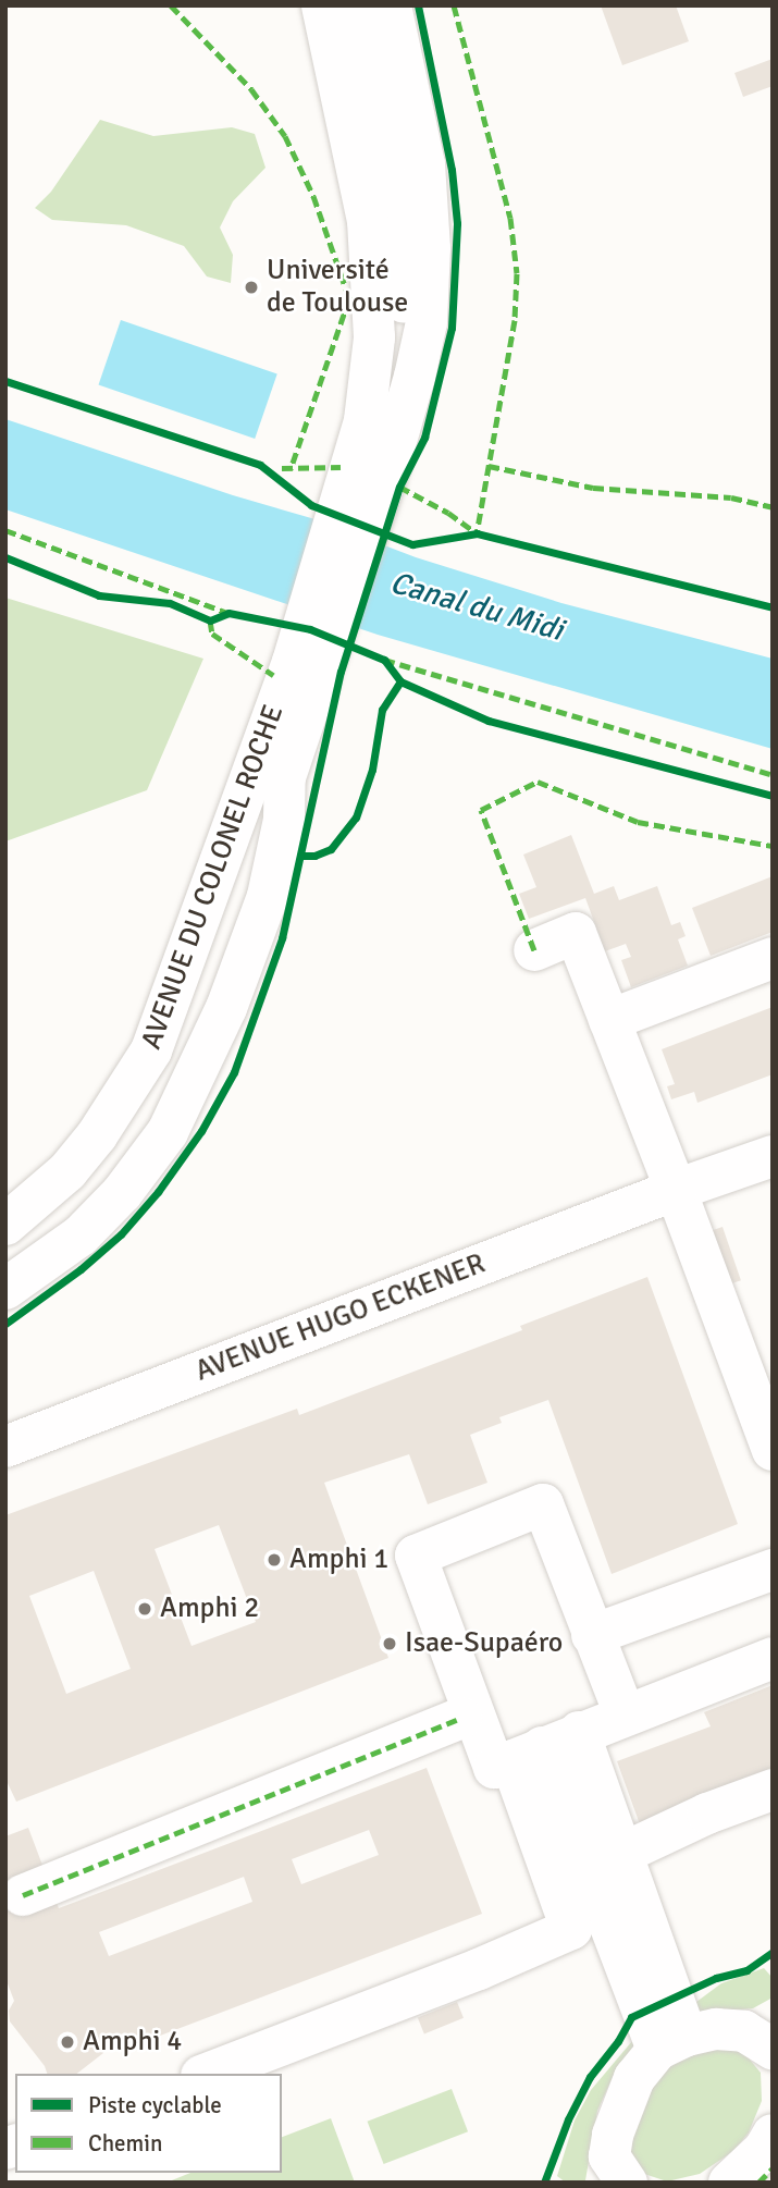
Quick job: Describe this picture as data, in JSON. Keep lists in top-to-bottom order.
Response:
{
  "streets": {
    "street": ["AVENUE DU COLONEL ROCHE", "AVENUE HUGO ECKENER"]
  },
  "water": ["Canal du Midi"],
  "places": [
    "Université de Toulouse",
    "Amphi 1",
    "Amphi 2",
    "Isae-Supaéro",
    "Amphi 4"
  ],
  "legend": ["Piste cyclable", "Chemin"]
}
